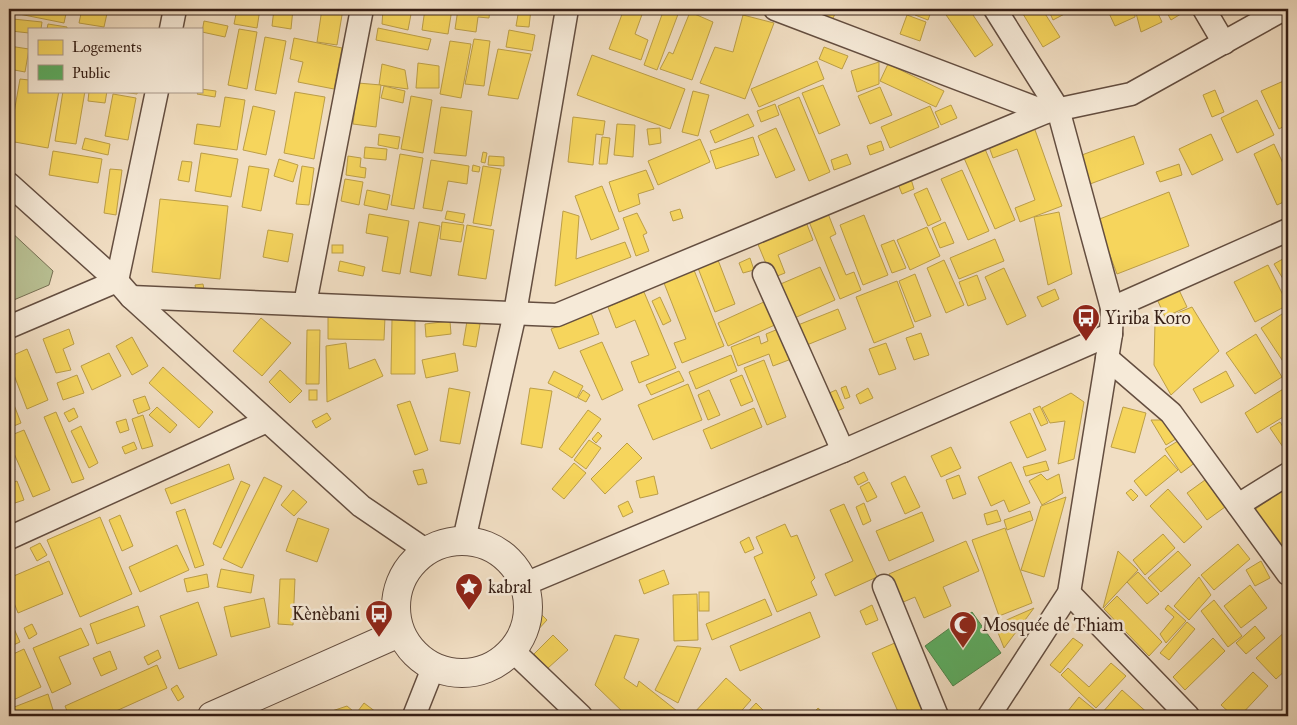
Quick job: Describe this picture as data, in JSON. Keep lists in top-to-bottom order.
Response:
{
  "places": {
    "bus stop": ["Yiriba Koro", "Kènèbani"],
    "place": ["kabral"],
    "mosque": ["Mosquée de Thiam"]
  },
  "legend": ["Logements", "Public"]
}
